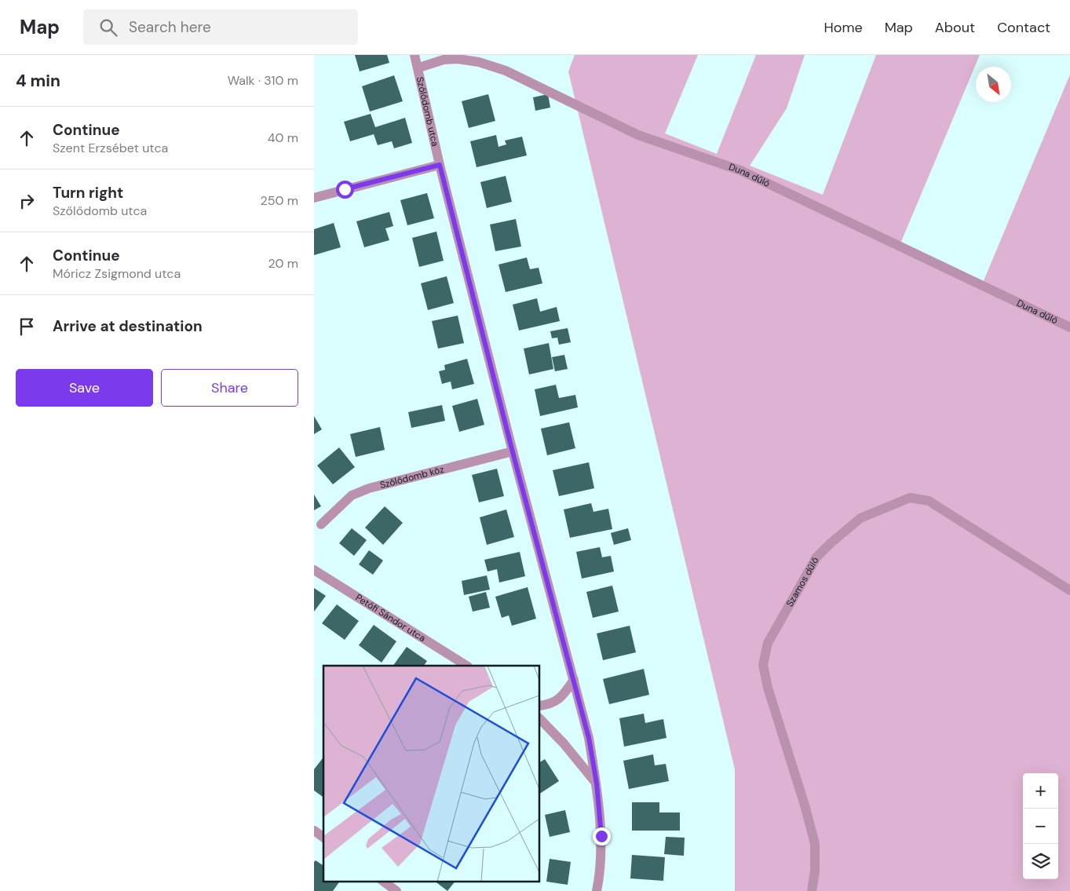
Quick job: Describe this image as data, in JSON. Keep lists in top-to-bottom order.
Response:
{
  "streets": {
    "street": [
      "Szőlődomb utca",
      "Duna dűlő",
      "Szőlődomb köz",
      "Szamos dűlő",
      "Petőfi Sándor utca"
    ]
  },
  "crossings": [
    ["Szőlődomb utca", "Duna dűlő"],
    ["Szőlődomb utca", "Szőlődomb köz"]
  ],
  "north": "bottom right",
  "page": {
    "header": "Map",
    "search": "Search here",
    "nav": [
      "Home",
      "Map",
      "About",
      "Contact"
    ],
    "heading": ["4 min", "Walk · 310 m"],
    "list": [
      ["Continue", "Szent Erzsébet utca", "40 m"],
      ["Turn right", "Szőlődomb utca", "250 m"],
      ["Continue", "Móricz Zsigmond utca", "20 m"],
      "Arrive at destination"
    ],
    "buttons": ["Save", "Share"],
    "map_buttons": ["+", "−"]
  }
}
